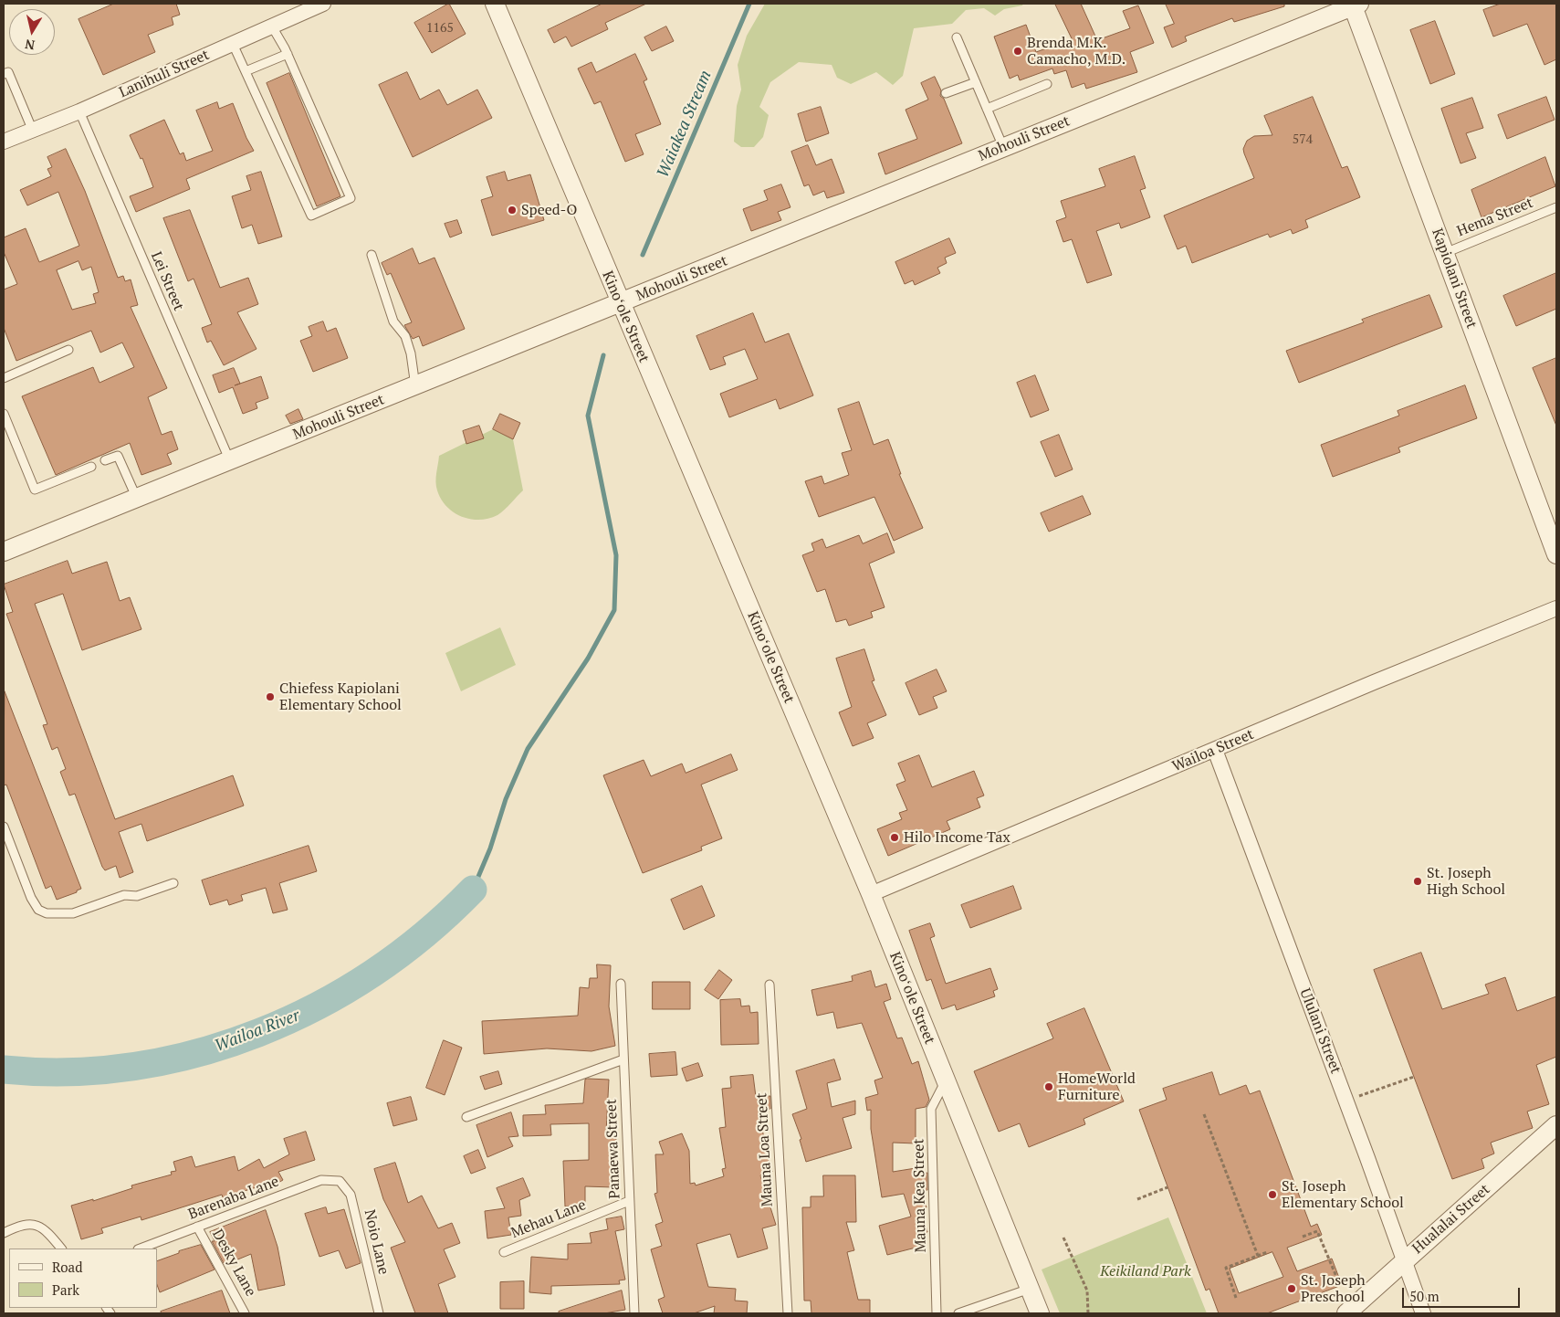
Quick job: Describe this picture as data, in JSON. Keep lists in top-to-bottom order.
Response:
{
  "streets": {
    "street": [
      "Lanihuli Street",
      "Mohouli Street",
      "Kapiolani Street",
      "Kinoʻole Street",
      "Wailoa Street",
      "Ululani Street",
      "Hualalai Street"
    ],
    "lane": [
      "Hema Street",
      "Lei Street",
      "Panaewa Street",
      "Mauna Loa Street",
      "Mauna Kea Street",
      "Barenaba Lane",
      "Mehau Lane",
      "Noio Lane",
      "Desky Lane"
    ]
  },
  "crossings": [
    ["Lanihuli Street", "Lei Street"],
    ["Mohouli Street", "Kapiolani Street"],
    ["Mohouli Street", "Lei Street"],
    ["Mohouli Street", "Kinoʻole Street"],
    ["Hema Street", "Kapiolani Street"],
    ["Kinoʻole Street", "Wailoa Street"],
    ["Kinoʻole Street", "Mauna Kea Street"],
    ["Wailoa Street", "Ululani Street"],
    ["Ululani Street", "Hualalai Street"],
    ["Panaewa Street", "Mehau Lane"],
    ["Barenaba Lane", "Noio Lane"],
    ["Barenaba Lane", "Desky Lane"]
  ],
  "water": ["Waiakea Stream", "Wailoa River"],
  "parks": ["Keikiland Park"],
  "places": [
    "Brenda M.K. Camacho, M.D.",
    "Speed-O",
    "Chiefess Kapiolani Elementary School",
    "Hilo Income Tax",
    "St. Joseph High School",
    "HomeWorld Furniture",
    "St. Joseph Elementary School",
    "St. Joseph Preschool"
  ],
  "house_numbers": ["1165", "574"],
  "legend": ["Road", "Park"],
  "scale_bar": "50 m",
  "north": "bottom"
}
